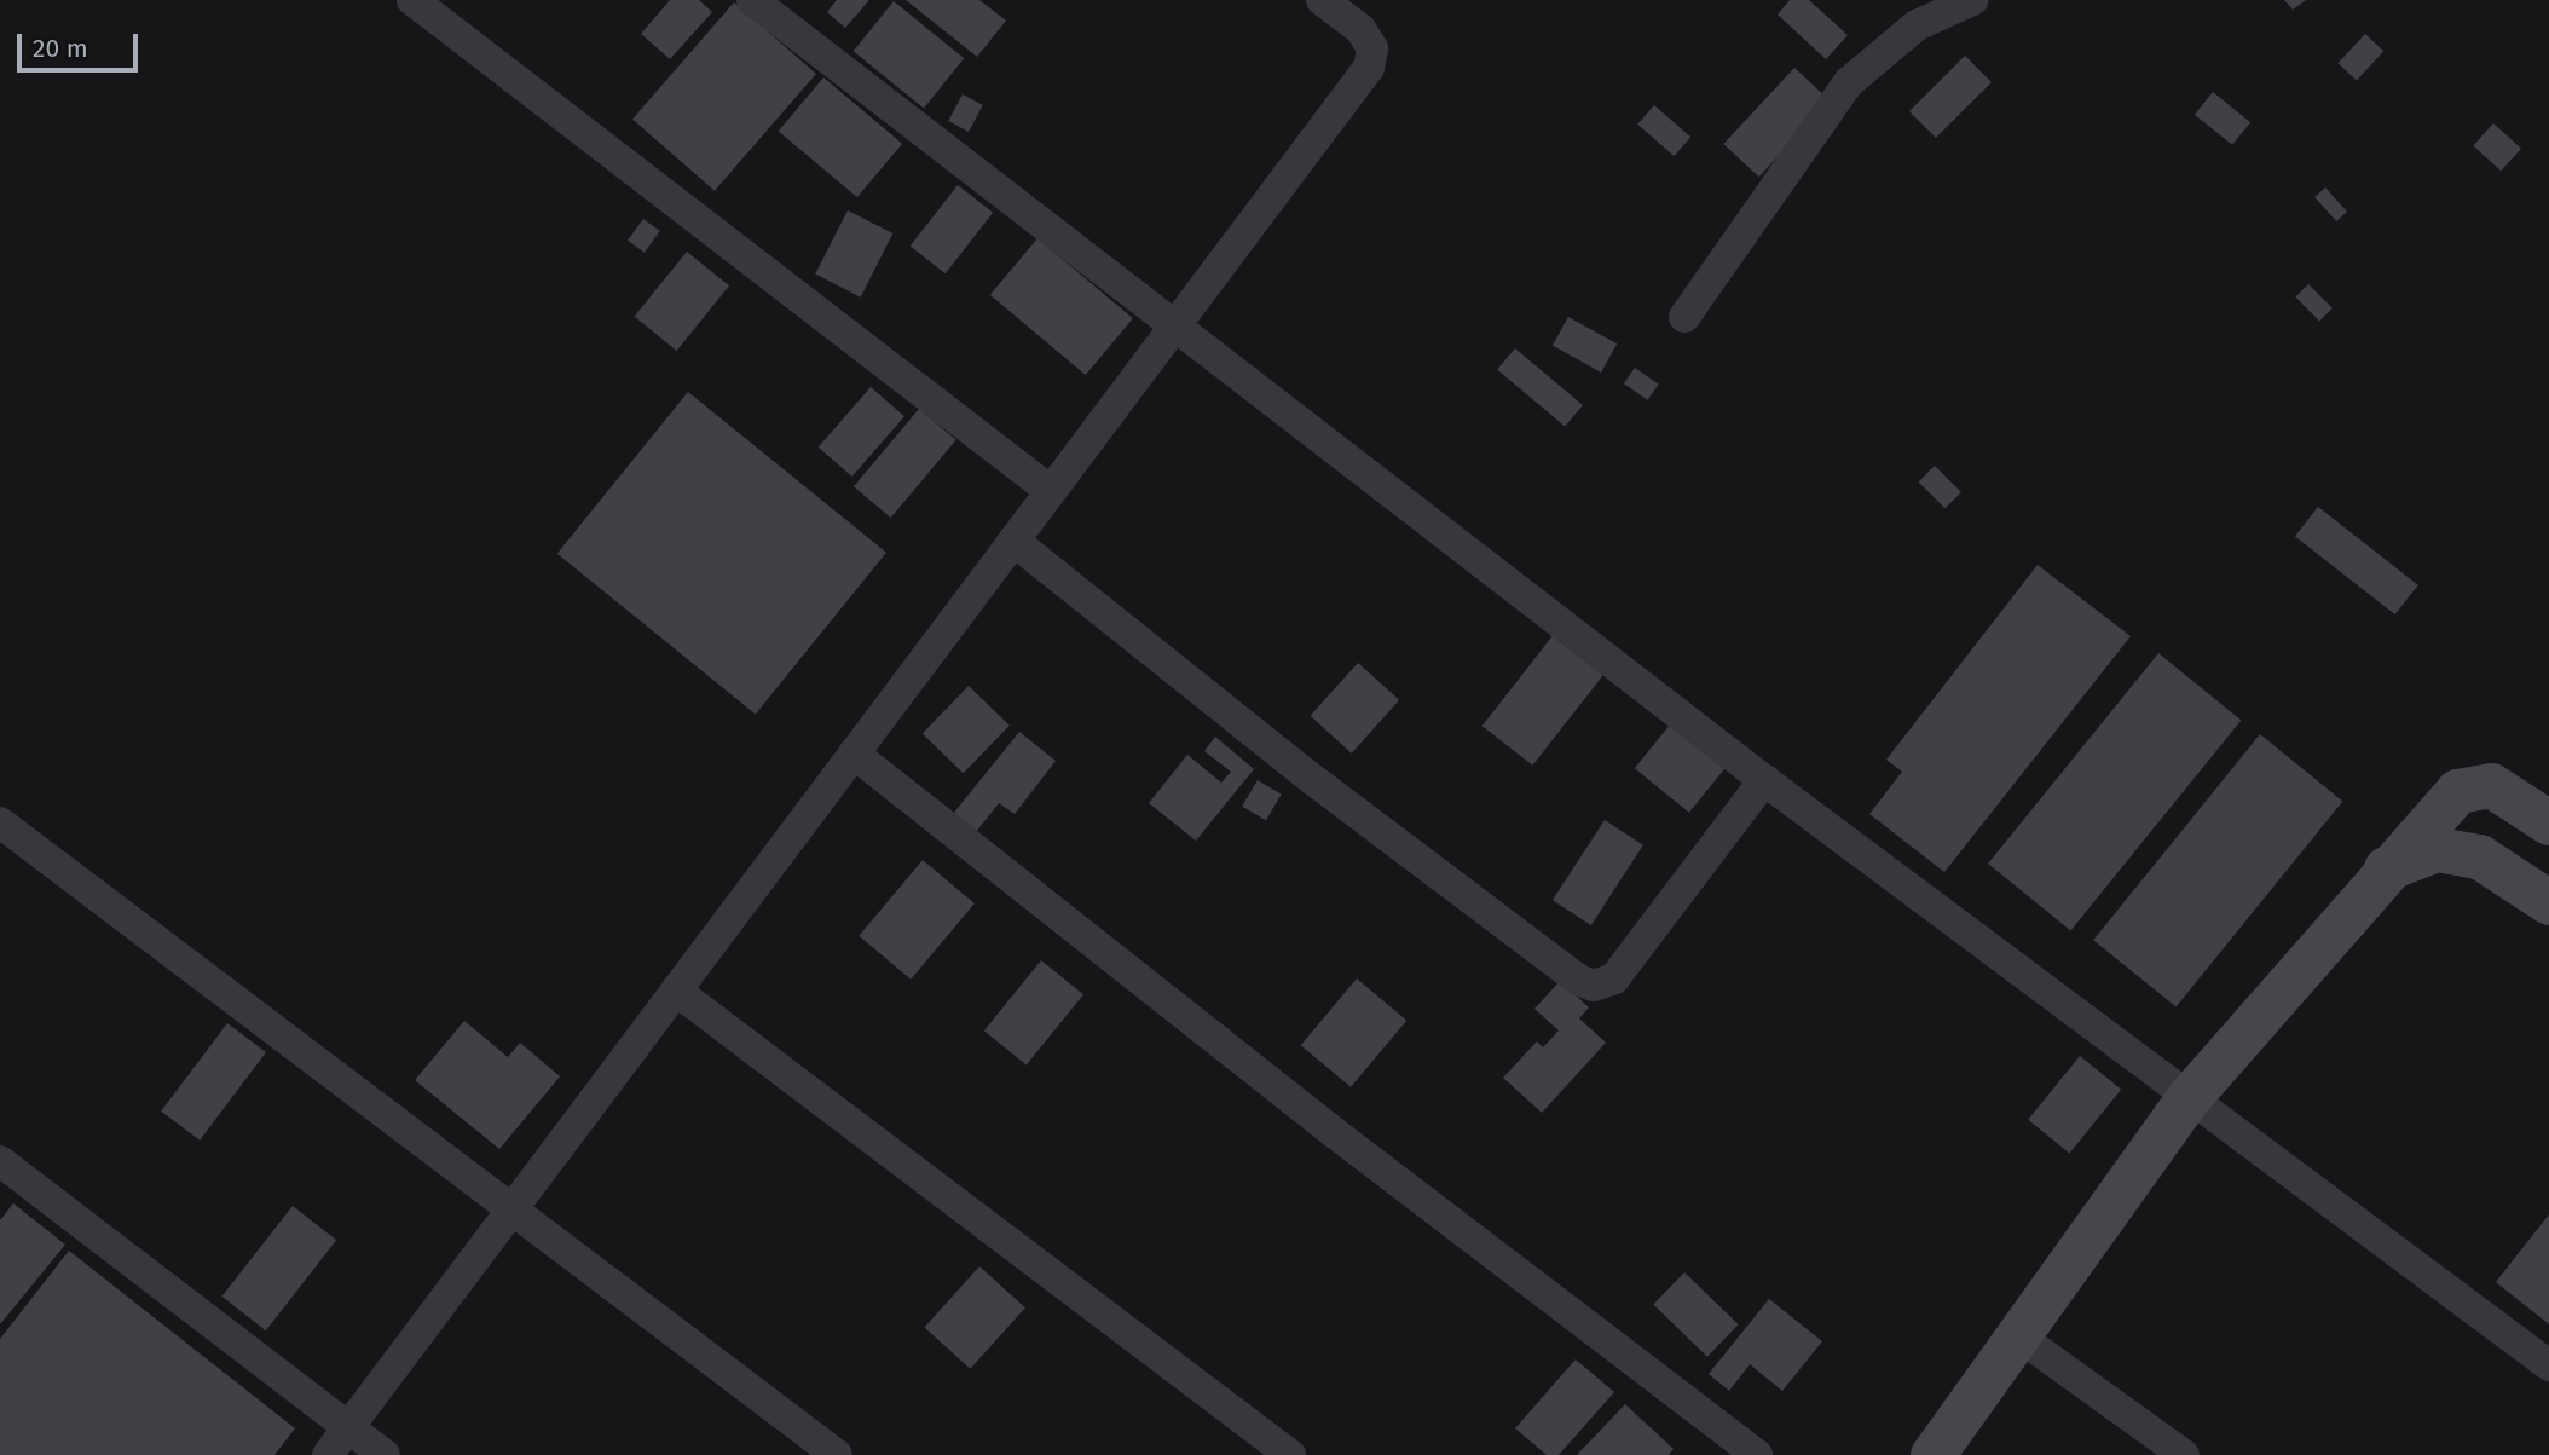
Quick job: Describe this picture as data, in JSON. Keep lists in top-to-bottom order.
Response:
{
  "scale_bar": "20 m"
}
